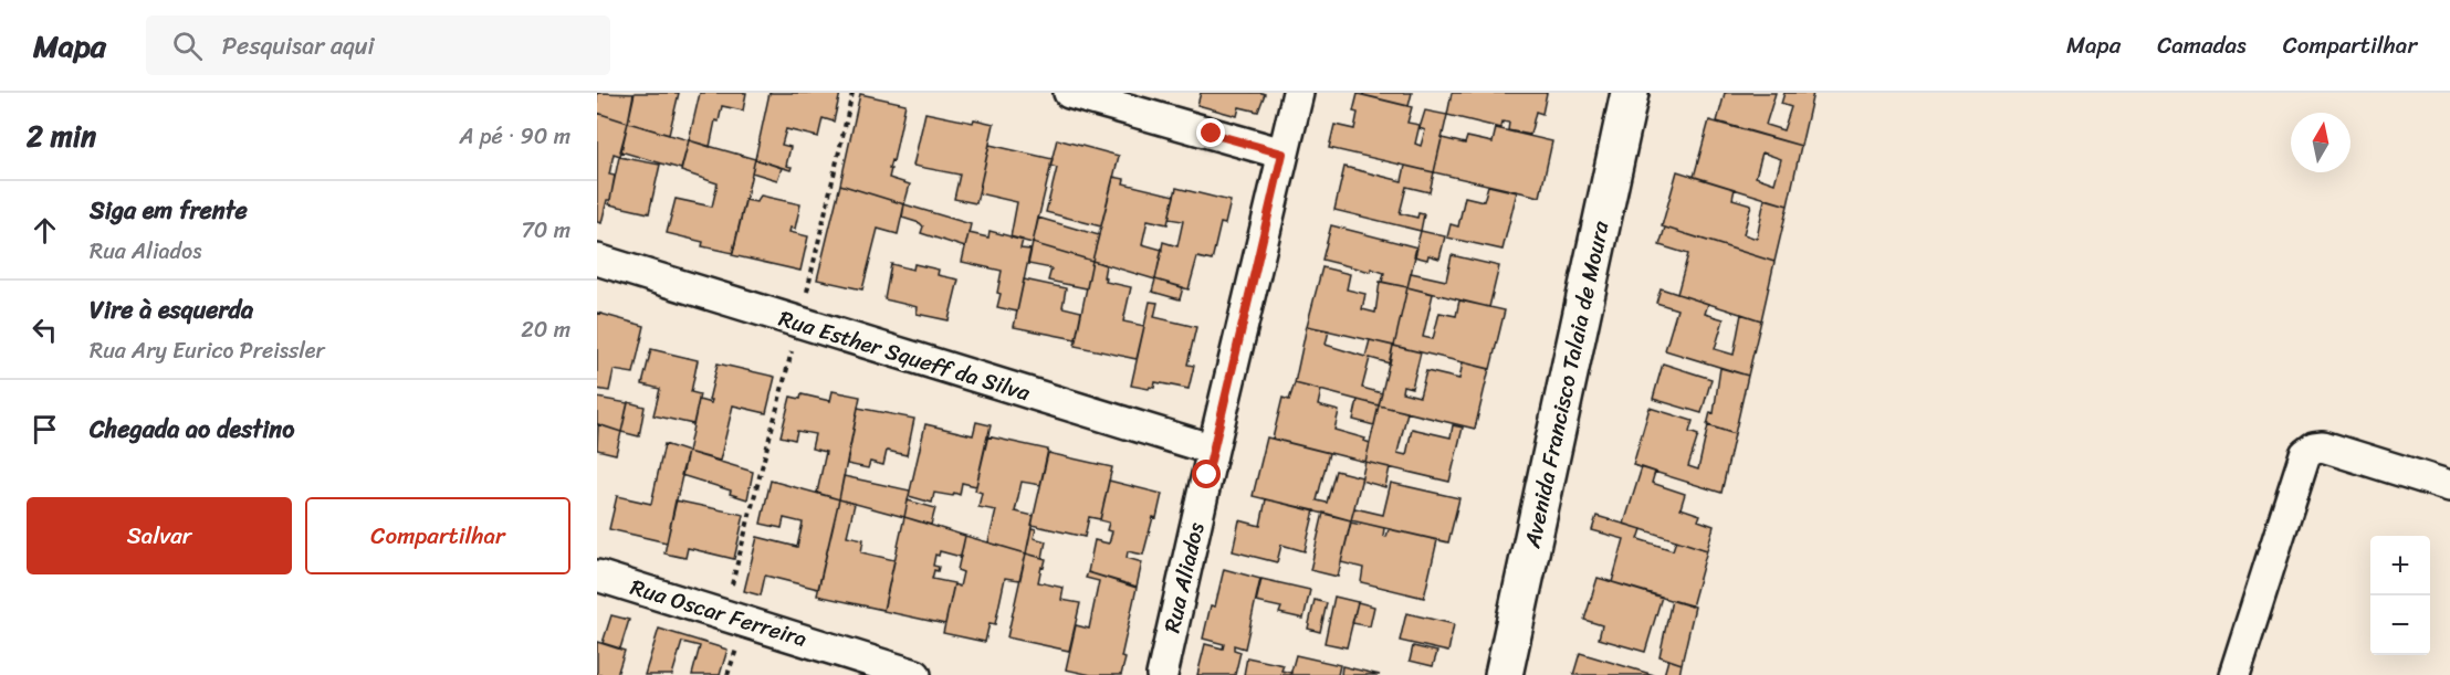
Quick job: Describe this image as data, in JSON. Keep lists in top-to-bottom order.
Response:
{
  "streets": {
    "street": [
      "Rua Esther Squeff da Silva",
      "Avenida Francisco Talaia de Moura",
      "Rua Aliados",
      "Rua Oscar Ferreira"
    ]
  },
  "crossings": [
    ["Rua Esther Squeff da Silva", "Rua Aliados"]
  ],
  "north": "top",
  "page": {
    "header": "Mapa",
    "search": "Pesquisar aqui",
    "nav": ["Mapa", "Camadas", "Compartilhar"],
    "heading": ["2 min", "A pé · 90 m"],
    "list": [
      ["Siga em frente", "Rua Aliados", "70 m"],
      ["Vire à esquerda", "Rua Ary Eurico Preissler", "20 m"],
      "Chegada ao destino"
    ],
    "buttons": ["Salvar", "Compartilhar"],
    "map_buttons": ["+", "−"]
  }
}
